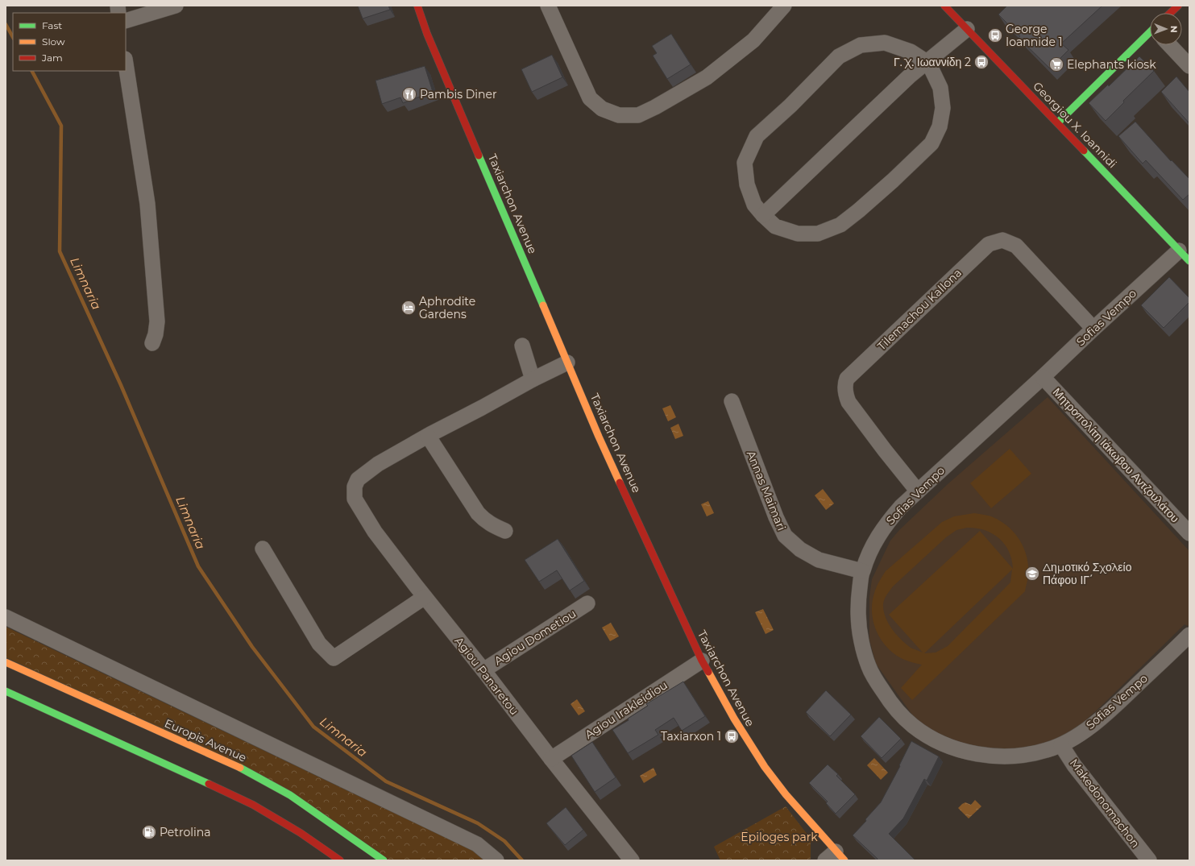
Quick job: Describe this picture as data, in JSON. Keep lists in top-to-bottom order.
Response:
{
  "streets": {
    "main road": ["Georgiou X. Ioannidi", "Taxiarchon Avenue", "Europis Avenue"],
    "street": [
      "Tilemachou Kallona",
      "Sofias Vempo",
      "Μητροπολίτη Ιάκωβου Αντζουλάτου",
      "Annas Maimari",
      "Agiou Dometiou",
      "Agiou Panaretou",
      "Agiou Irakleidiou",
      "Makedonomachon"
    ]
  },
  "crossings": [
    ["Georgiou X. Ioannidi", "Sofias Vempo"],
    ["Taxiarchon Avenue", "Agiou Irakleidiou"],
    ["Tilemachou Kallona", "Sofias Vempo"],
    ["Sofias Vempo", "Μητροπολίτη Ιάκωβου Αντζουλάτου"],
    ["Sofias Vempo", "Annas Maimari"],
    ["Sofias Vempo", "Makedonomachon"],
    ["Agiou Dometiou", "Agiou Panaretou"],
    ["Agiou Panaretou", "Agiou Irakleidiou"]
  ],
  "water": ["Limnaria"],
  "parks": ["Epiloges park"],
  "places": {
    "bus stop": ["George Ioannide 1", "Γ. Χ. Ιωαννίδη 2", "Taxiarxon 1"],
    "supermarket": ["Elephants kiosk"],
    "restaurant": ["Pambis Diner"],
    "hotel": ["Aphrodite Gardens"],
    "school or university": ["Δημοτικό Σχολείο Πάφου ΙΓ΄"],
    "fuel station": ["Petrolina"]
  },
  "legend": ["Fast", "Slow", "Jam"],
  "north": "right"
}
